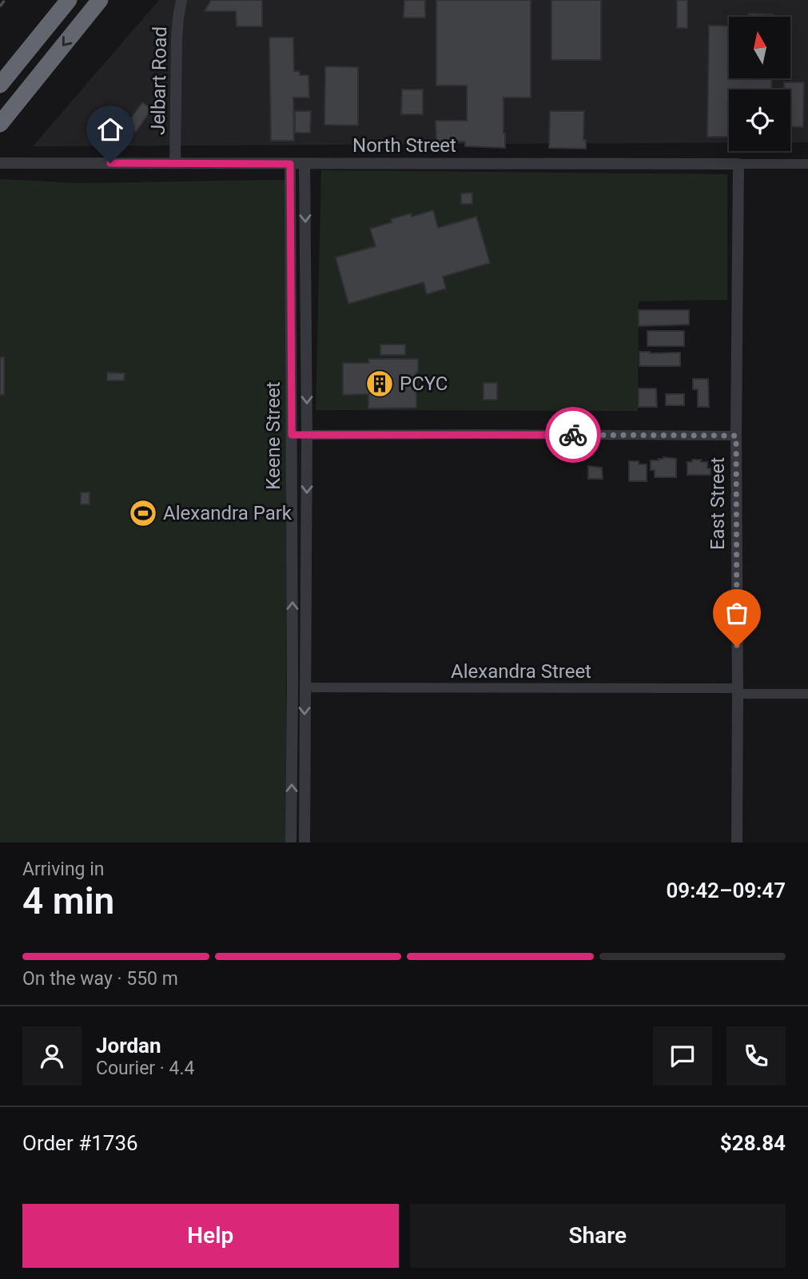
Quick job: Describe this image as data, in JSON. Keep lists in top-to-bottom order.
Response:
{
  "streets": {
    "street": [
      "Jelbart Road",
      "North Street",
      "Keene Street",
      "East Street",
      "Alexandra Street"
    ]
  },
  "crossings": [
    ["Jelbart Road", "North Street"],
    ["North Street", "Keene Street"],
    ["North Street", "East Street"],
    ["Keene Street", "Alexandra Street"],
    ["East Street", "Alexandra Street"]
  ],
  "places": {
    "building": ["PCYC"],
    "sports": ["Alexandra Park"]
  },
  "north": "top",
  "page": {
    "heading": ["4 min", "Arriving in", "09:42–09:47"],
    "panel": [
      "Jordan",
      "Courier · 4.4",
      "Order #1736",
      "$28.84"
    ],
    "bar": "On the way · 550 m",
    "buttons": ["Help", "Share"]
  }
}
